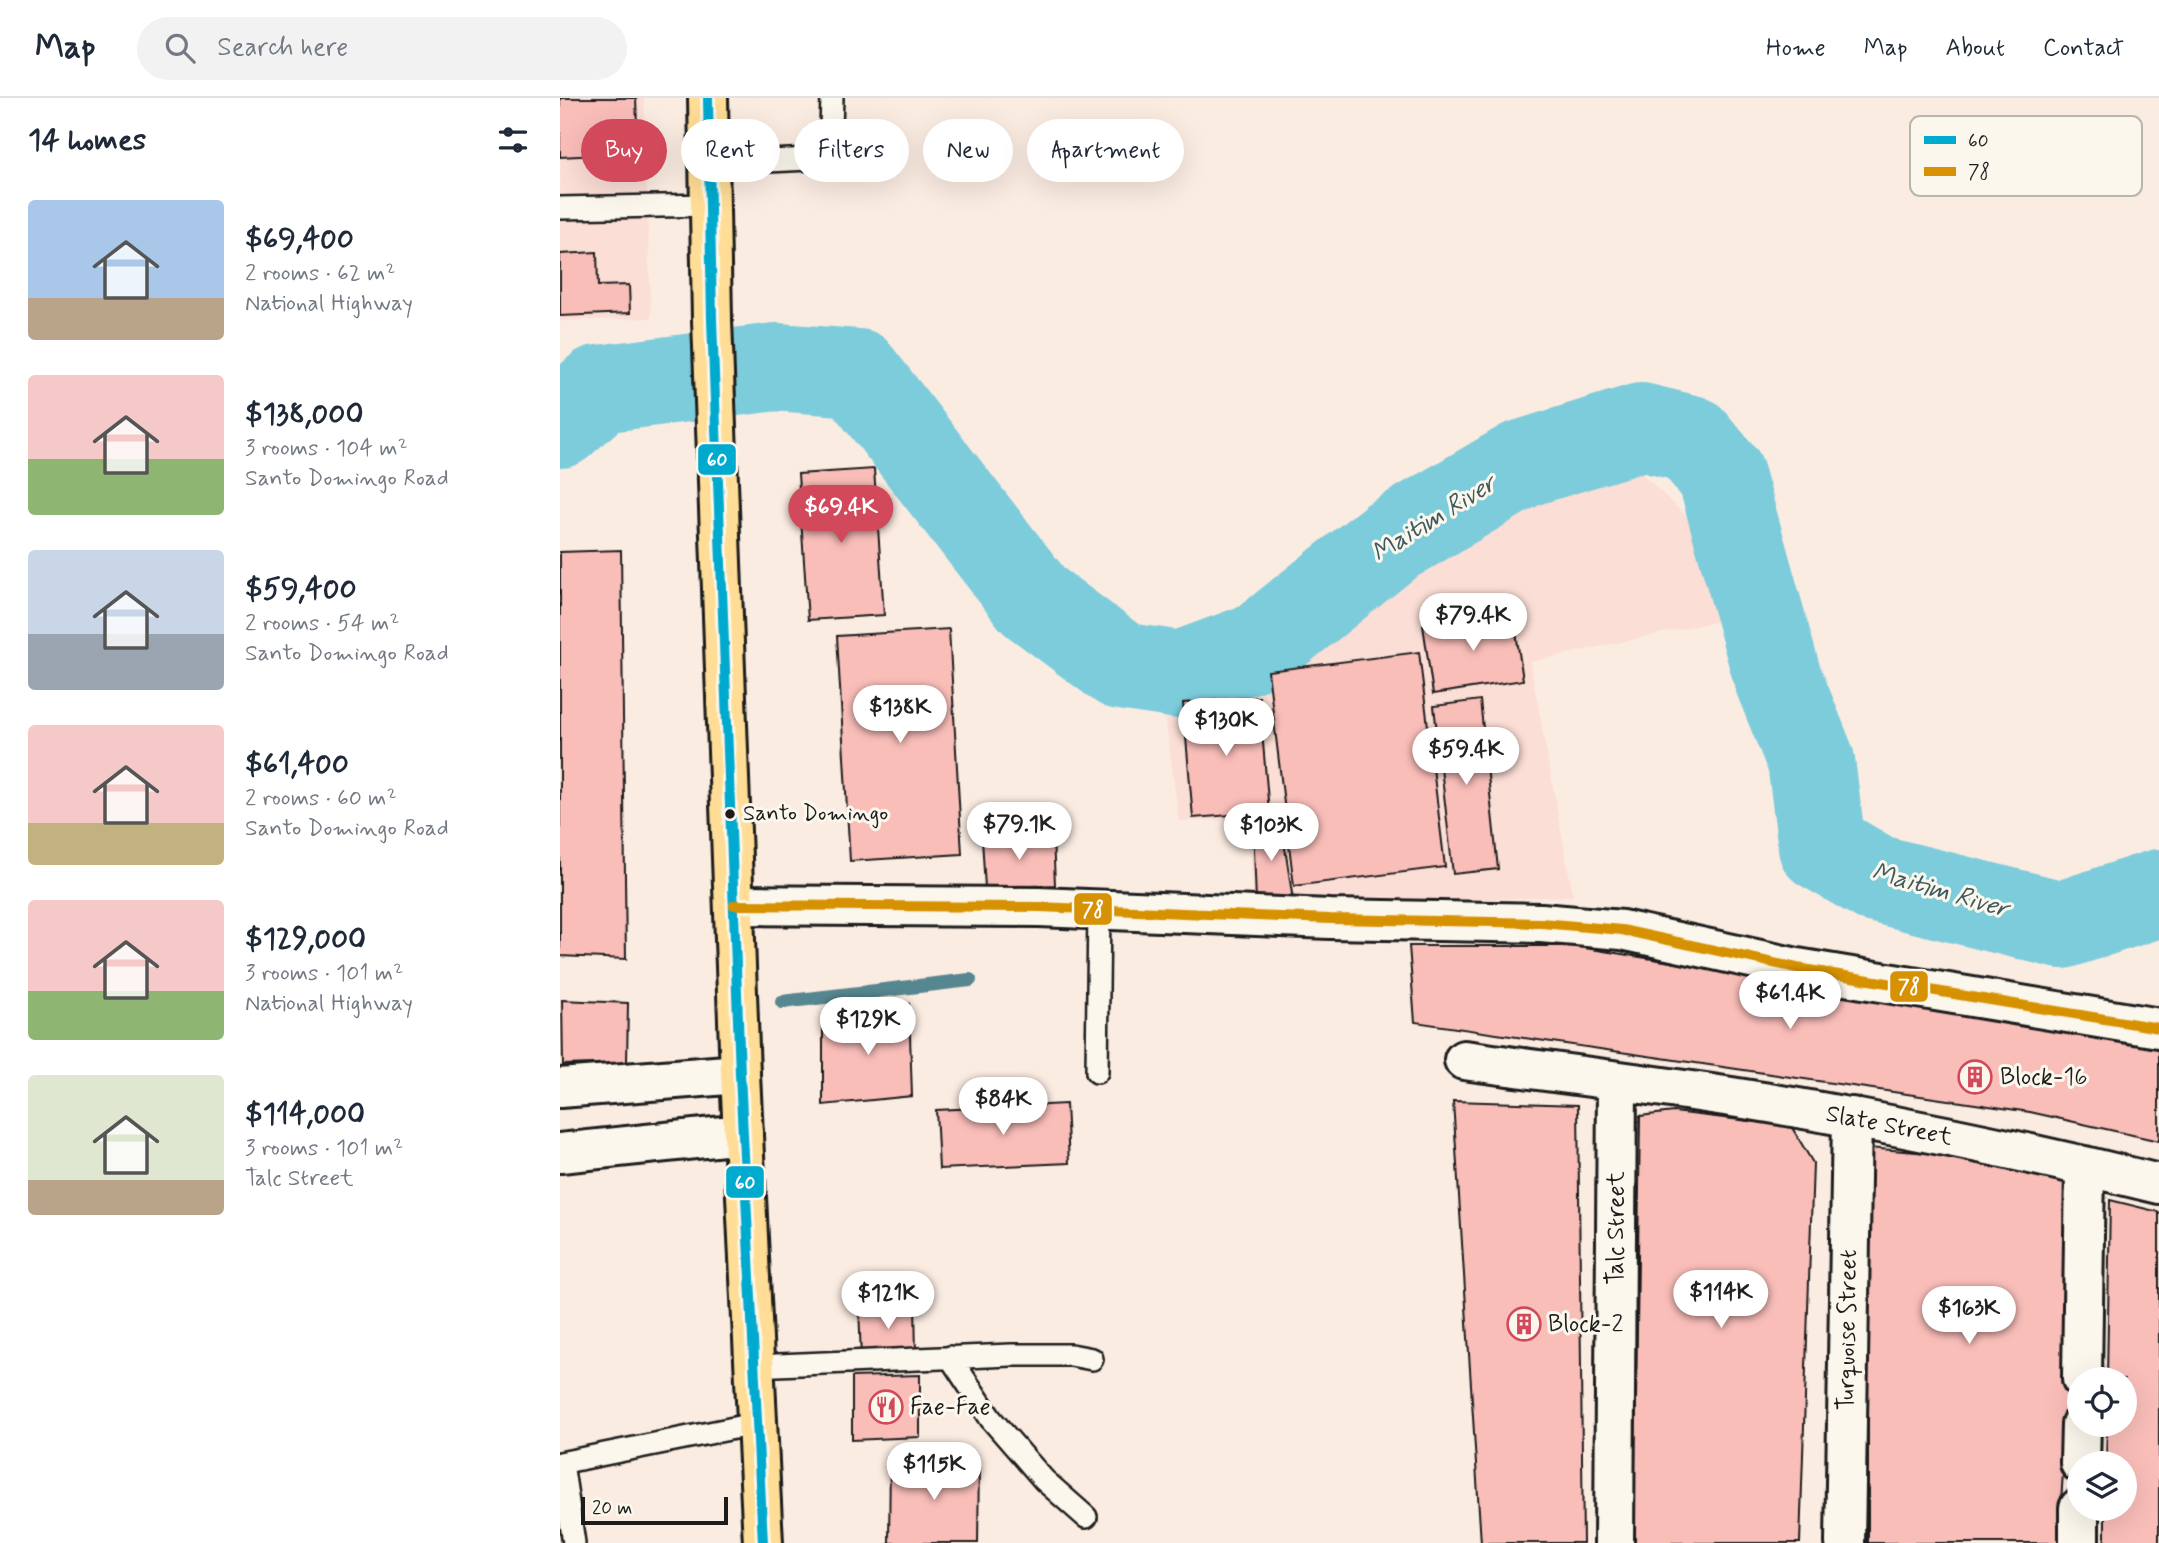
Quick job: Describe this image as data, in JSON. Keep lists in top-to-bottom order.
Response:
{
  "streets": {
    "street": ["Slate Street", "Talc Street", "Turquoise Street"]
  },
  "crossings": [
    ["Slate Street", "Talc Street"],
    ["Slate Street", "Turquoise Street"]
  ],
  "water": ["Maitim River"],
  "places": {
    "other": ["Santo Domingo"],
    "building": ["Block-16", "Block-2"],
    "restaurant": ["Fae-Fae"]
  },
  "lines": ["transit line 60", "transit line 78"],
  "legend": ["60", "78"],
  "scale_bar": "20 m",
  "page": {
    "header": "Map",
    "search": "Search here",
    "nav": [
      "Home",
      "Map",
      "About",
      "Contact"
    ],
    "heading": "14 homes",
    "chip": [
      "Buy",
      "Rent",
      "Filters",
      "New",
      "Apartment"
    ],
    "list": [
      {
        "name": "$69,400",
        "note": "2 rooms · 62 m² · National Highway"
      },
      {
        "name": "$138,000",
        "note": "3 rooms · 104 m² · Santo Domingo Road"
      },
      {
        "name": "$59,400",
        "note": "2 rooms · 54 m² · Santo Domingo Road"
      },
      {
        "name": "$61,400",
        "note": "2 rooms · 60 m² · Santo Domingo Road"
      },
      {
        "name": "$129,000",
        "note": "3 rooms · 101 m² · National Highway"
      },
      {
        "name": "$114,000",
        "note": "3 rooms · 101 m² · Talc Street"
      }
    ],
    "price": [
      "$69.4K",
      "$79.4K",
      "$138K",
      "$130K",
      "$59.4K",
      "$79.1K",
      "$103K",
      "$61.4K",
      "$129K",
      "$84K",
      "$114K",
      "$121K",
      "$163K",
      "$115K"
    ],
    "scale": "20 m"
  }
}
